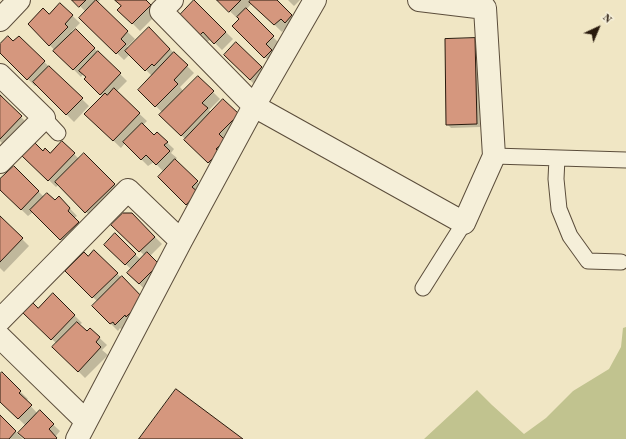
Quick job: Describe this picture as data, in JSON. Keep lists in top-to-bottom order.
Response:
{
  "north": "top right"
}
